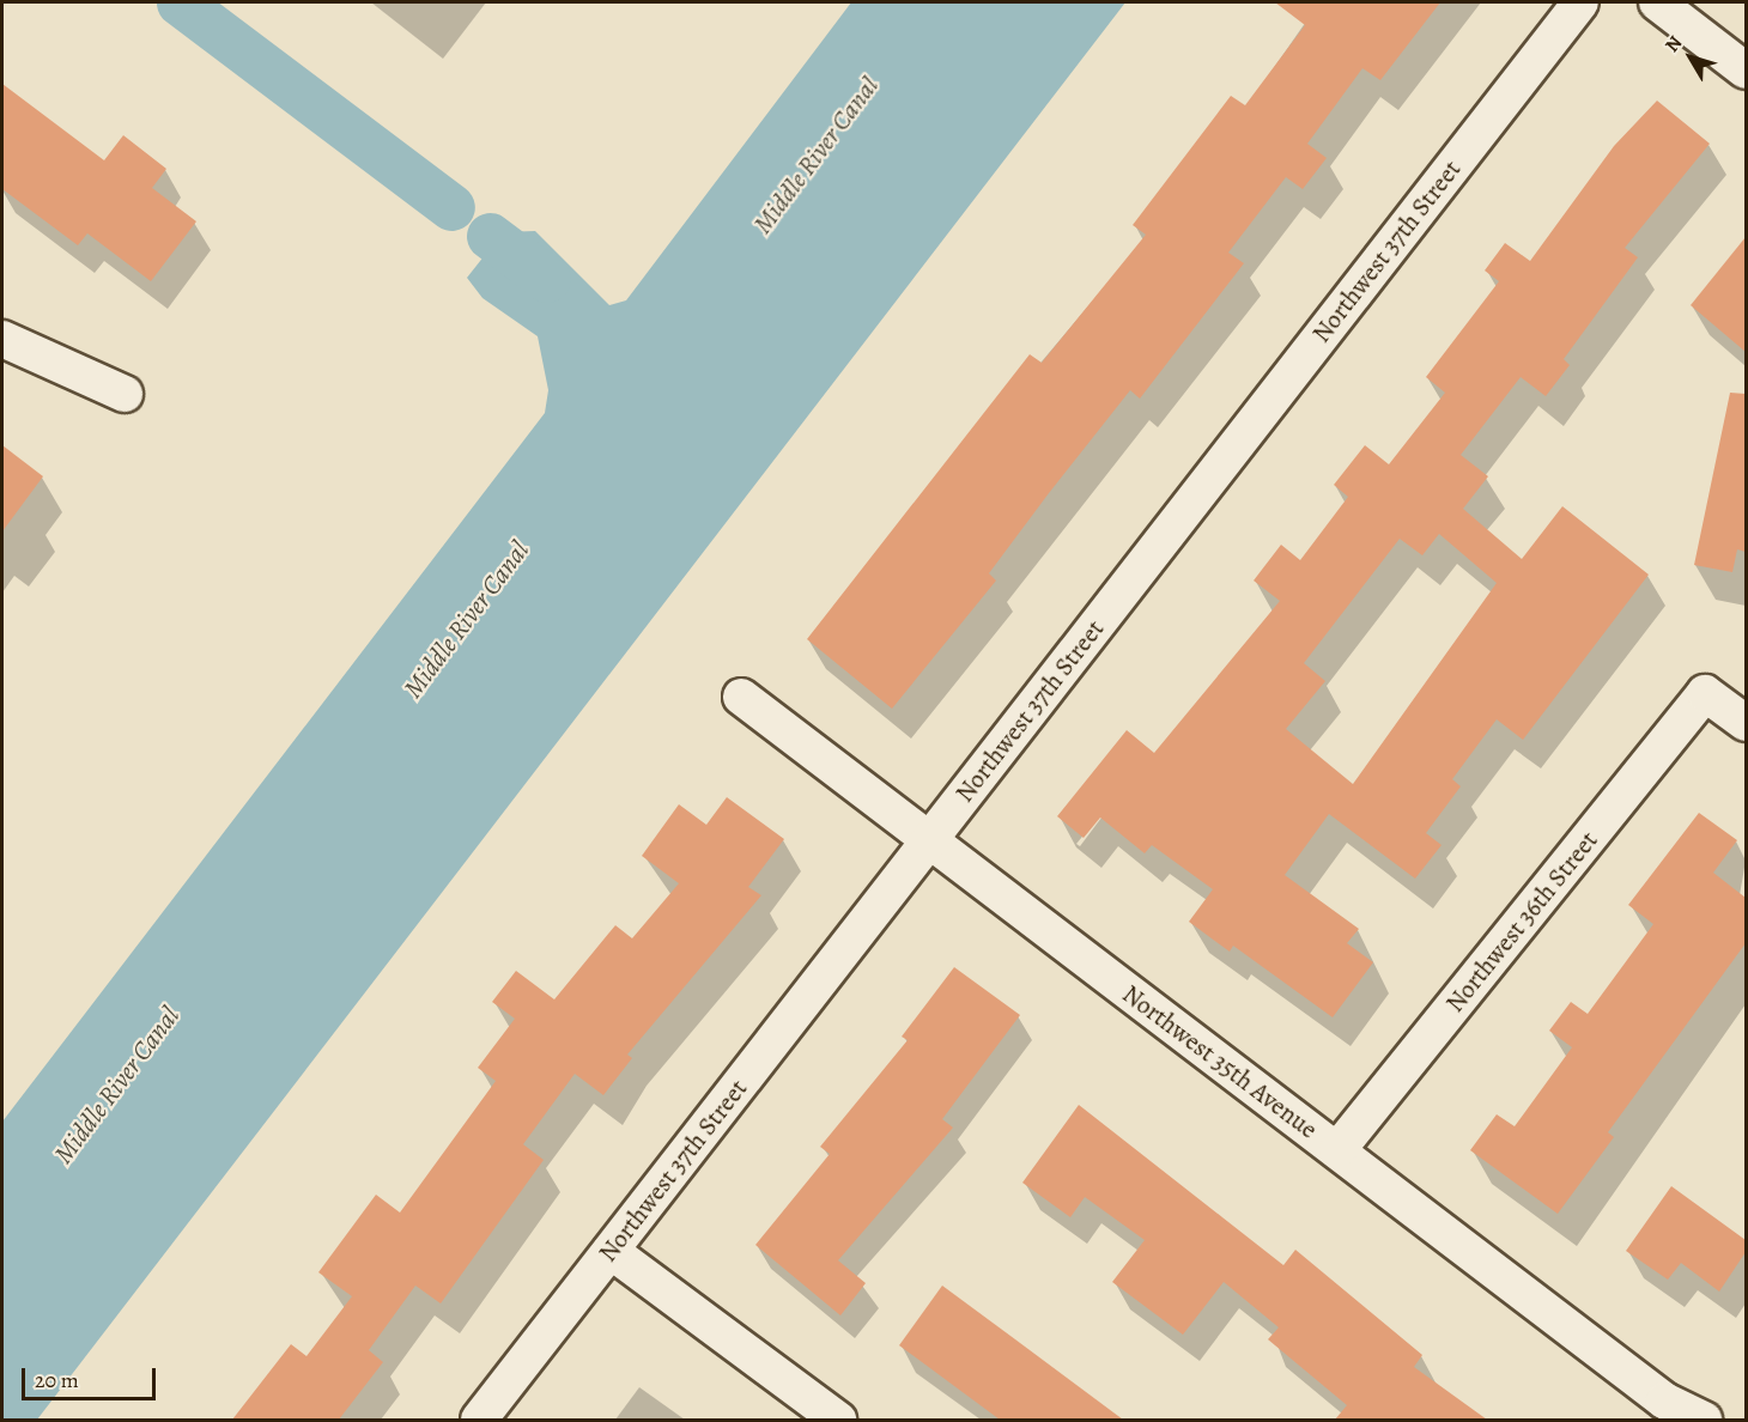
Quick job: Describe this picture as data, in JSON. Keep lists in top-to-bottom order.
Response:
{
  "streets": {
    "street": ["Northwest 37th Street", "Northwest 36th Street", "Northwest 35th Avenue"]
  },
  "crossings": [
    ["Northwest 37th Street", "Northwest 35th Avenue"],
    ["Northwest 36th Street", "Northwest 35th Avenue"]
  ],
  "water": ["Middle River Canal"],
  "scale_bar": "20 m",
  "north": "top left"
}
